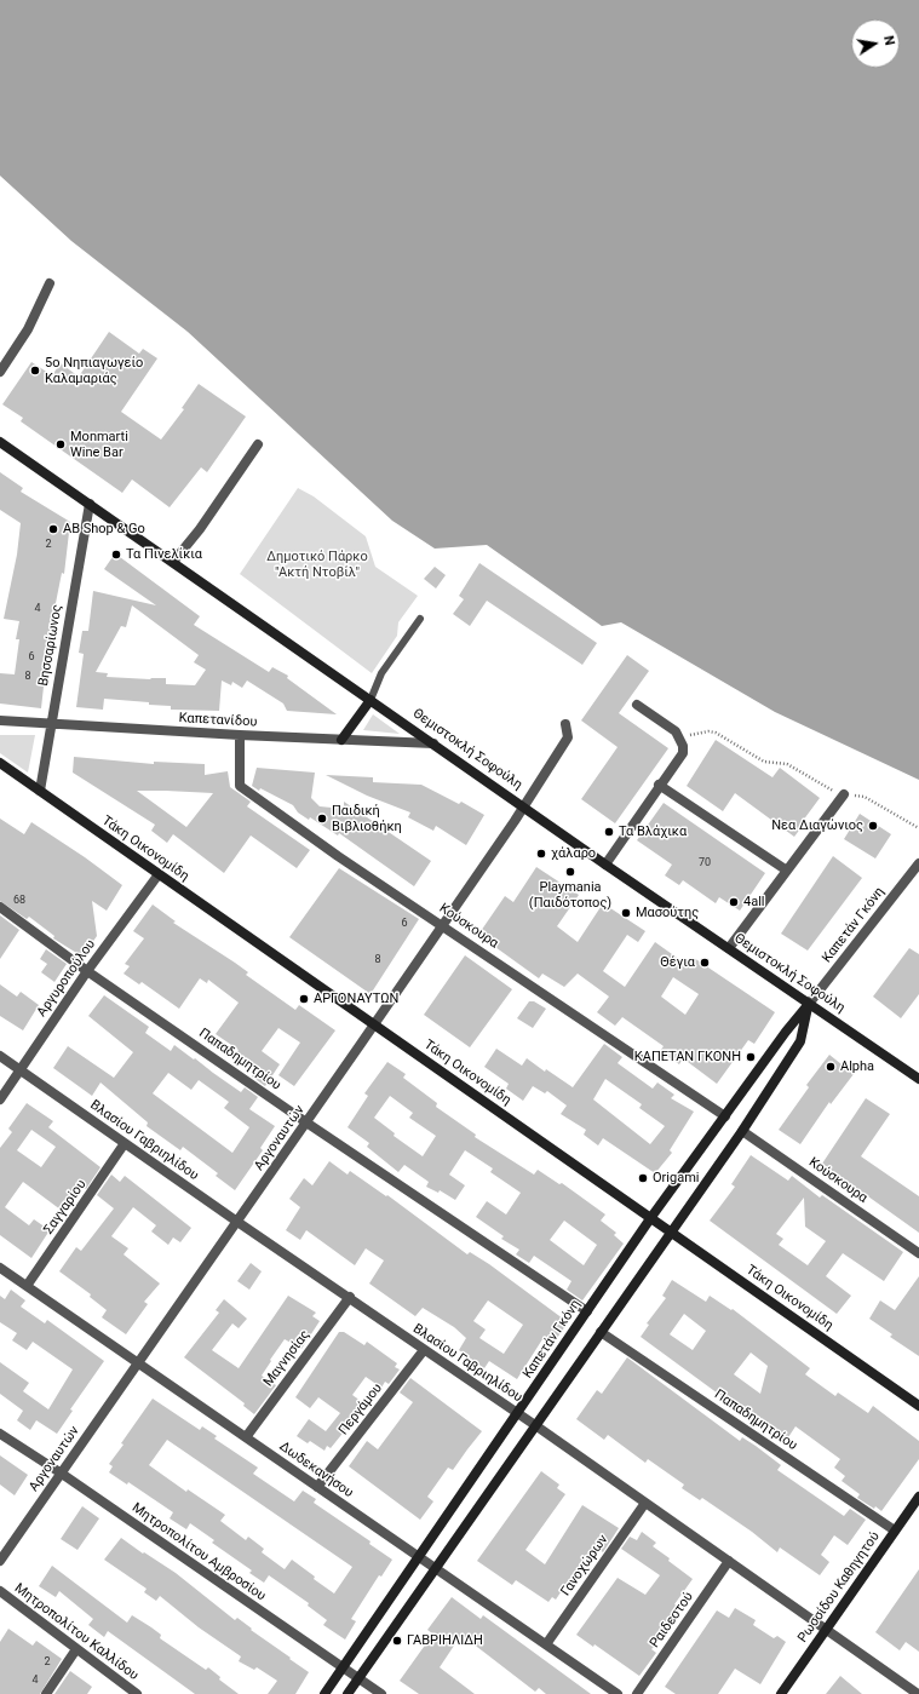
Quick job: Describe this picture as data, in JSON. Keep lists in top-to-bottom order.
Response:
{
  "streets": {
    "main road": [
      "Θεμιστοκλή Σοφούλη",
      "Τάκη Οικονομίδη",
      "Καπετάν Γκόνη",
      "Ρωσσίδου Καθηγητού"
    ],
    "street": [
      "Βησσαρίωνος",
      "Καπετανίδου",
      "Κούσκουρα",
      "Αργυροπούλου",
      "Παπαδημητρίου",
      "Αργοναυτών",
      "Βλασίου Γαβριηλίδου",
      "Σαγγαρίου",
      "Μαγνησίας",
      "Περγάμου",
      "Δωδεκανήσου",
      "Μητροπολίτου Αμβροσίου",
      "Γανοχώρων",
      "Ραιδεστού",
      "Μητροπολίτου Καλλίδου"
    ]
  },
  "crossings": [
    ["Βησσαρίωνος", "Καπετανίδου"],
    ["Βησσαρίωνος", "Θεμιστοκλή Σοφούλη"],
    ["Βησσαρίωνος", "Τάκη Οικονομίδη"],
    ["Καπετανίδου", "Θεμιστοκλή Σοφούλη"],
    ["Καπετανίδου", "Κούσκουρα"],
    ["Θεμιστοκλή Σοφούλη", "Καπετάν Γκόνη"],
    ["Θεμιστοκλή Σοφούλη", "Αργοναυτών"],
    ["Τάκη Οικονομίδη", "Καπετάν Γκόνη"],
    ["Τάκη Οικονομίδη", "Αργυροπούλου"],
    ["Τάκη Οικονομίδη", "Αργοναυτών"],
    ["Καπετάν Γκόνη", "Κούσκουρα"],
    ["Καπετάν Γκόνη", "Παπαδημητρίου"],
    ["Καπετάν Γκόνη", "Βλασίου Γαβριηλίδου"],
    ["Καπετάν Γκόνη", "Δωδεκανήσου"],
    ["Καπετάν Γκόνη", "Μητροπολίτου Αμβροσίου"],
    ["Κούσκουρα", "Αργοναυτών"],
    ["Αργυροπούλου", "Παπαδημητρίου"],
    ["Αργυροπούλου", "Βλασίου Γαβριηλίδου"],
    ["Παπαδημητρίου", "Αργοναυτών"],
    ["Παπαδημητρίου", "Ρωσσίδου Καθηγητού"],
    ["Αργοναυτών", "Βλασίου Γαβριηλίδου"],
    ["Αργοναυτών", "Δωδεκανήσου"],
    ["Αργοναυτών", "Μητροπολίτου Αμβροσίου"],
    ["Βλασίου Γαβριηλίδου", "Σαγγαρίου"],
    ["Βλασίου Γαβριηλίδου", "Μαγνησίας"],
    ["Βλασίου Γαβριηλίδου", "Περγάμου"],
    ["Βλασίου Γαβριηλίδου", "Γανοχώρων"],
    ["Βλασίου Γαβριηλίδου", "Ρωσσίδου Καθηγητού"],
    ["Βλασίου Γαβριηλίδου", "Ραιδεστού"],
    ["Σαγγαρίου", "Δωδεκανήσου"],
    ["Μαγνησίας", "Δωδεκανήσου"],
    ["Περγάμου", "Δωδεκανήσου"],
    ["Δωδεκανήσου", "Γανοχώρων"]
  ],
  "parks": ["Δημοτικό Πάρκο \"Ακτή Ντοβίλ\""],
  "places": [
    "5ο Νηπιαγωγείο Καλαμαριάς",
    "Monmarti Wine Bar",
    "AB Shop & Go",
    "Τα Πινελίκια",
    "Παιδική Βιβλιοθήκη",
    "Νεα Διαγώνιος",
    "Τα Βλάχικα",
    "χάλαρο",
    "Playmania (Παιδότοπος)",
    "4all",
    "Μασούτης",
    "Θέγια",
    "ΑΡΓΟΝΑΥΤΩΝ",
    "ΚΑΠΕΤΑΝ ΓΚΟΝΗ",
    "Alpha",
    "Origami",
    "ΓΑΒΡΙΗΛΙΔΗ"
  ],
  "house_numbers": [
    "2",
    "4",
    "6",
    "8",
    "70",
    "68",
    "6",
    "8",
    "2",
    "4"
  ],
  "north": "right"
}
